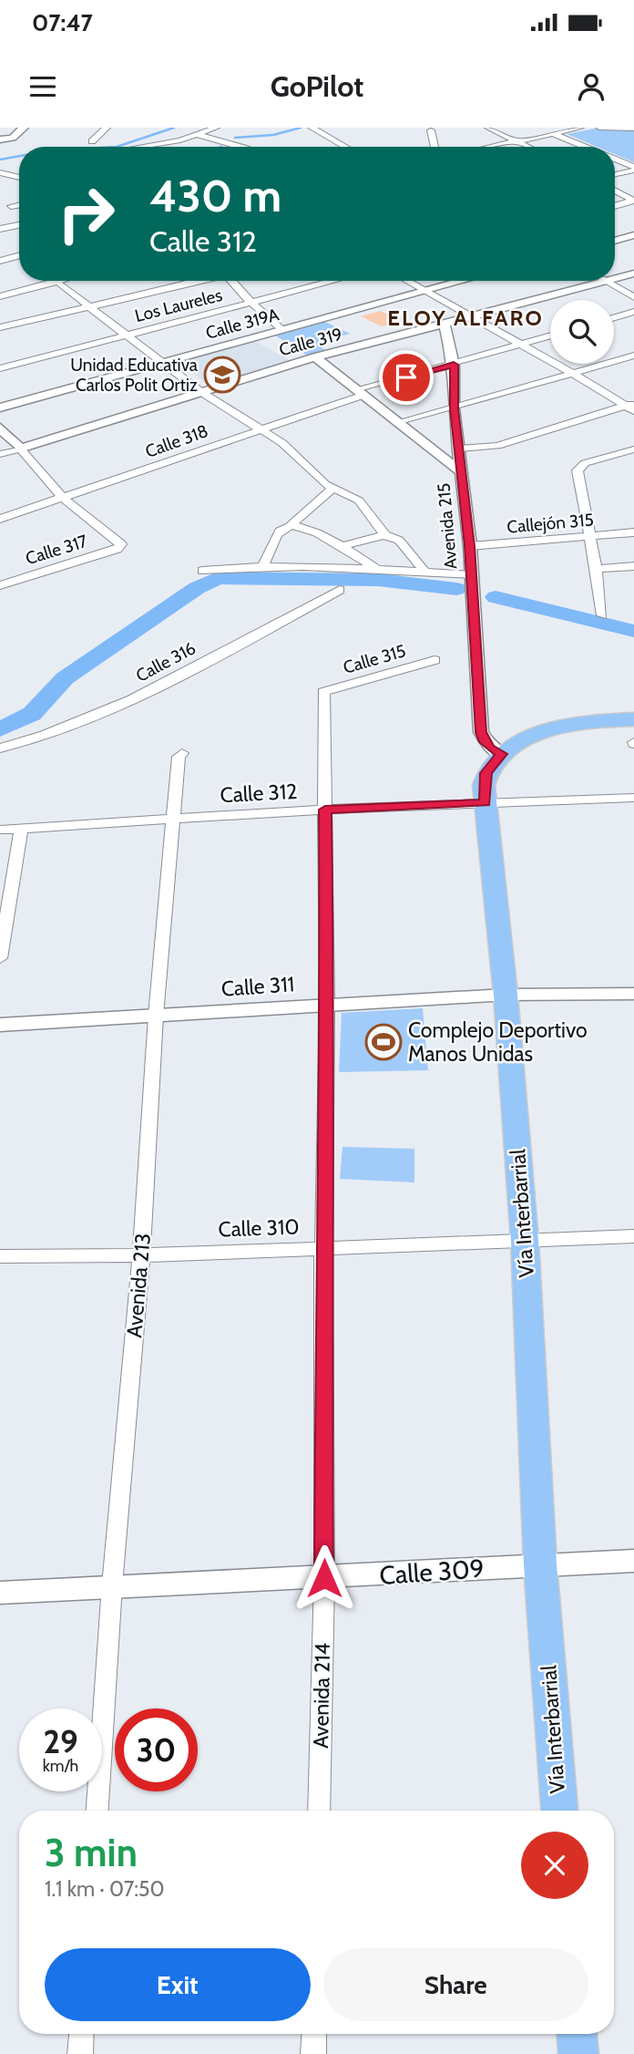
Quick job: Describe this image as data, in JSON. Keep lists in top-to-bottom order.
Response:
{
  "streets": {
    "main road": ["Vía Interbarrial"],
    "street": [
      "Los Laureles",
      "Calle 319A",
      "Calle 319",
      "Calle 318",
      "Callejón 315",
      "Avenida 215",
      "Calle 317",
      "Calle 315",
      "Calle 316",
      "Calle 312",
      "Calle 311",
      "Calle 310",
      "Avenida 213",
      "Calle 309",
      "Avenida 214"
    ]
  },
  "crossings": [
    ["Calle 319", "Avenida 215"],
    ["Calle 318", "Avenida 215"],
    ["Calle 318", "Calle 317"],
    ["Callejón 315", "Avenida 215"],
    ["Avenida 215", "Vía Interbarrial"],
    ["Calle 315", "Avenida 214"],
    ["Calle 312", "Vía Interbarrial"],
    ["Calle 312", "Avenida 213"],
    ["Calle 312", "Avenida 214"],
    ["Calle 311", "Vía Interbarrial"],
    ["Calle 311", "Avenida 213"],
    ["Calle 311", "Avenida 214"],
    ["Vía Interbarrial", "Calle 310"],
    ["Vía Interbarrial", "Calle 309"],
    ["Calle 310", "Avenida 213"],
    ["Calle 310", "Avenida 214"],
    ["Avenida 213", "Calle 309"],
    ["Calle 309", "Avenida 214"]
  ],
  "districts": ["ELOY ALFARO"],
  "places": {
    "school or university": ["Unidad Educativa Carlos Polit Ortiz"],
    "sports": ["Complejo Deportivo Manos Unidas"]
  },
  "page": {
    "status": "07:47",
    "header": "GoPilot",
    "turn": ["430 m", "Calle 312"],
    "speed": "29 km/h",
    "limit": "30",
    "heading": ["3 min", "1.1 km · 07:50"],
    "buttons": ["Exit", "Share"]
  }
}
